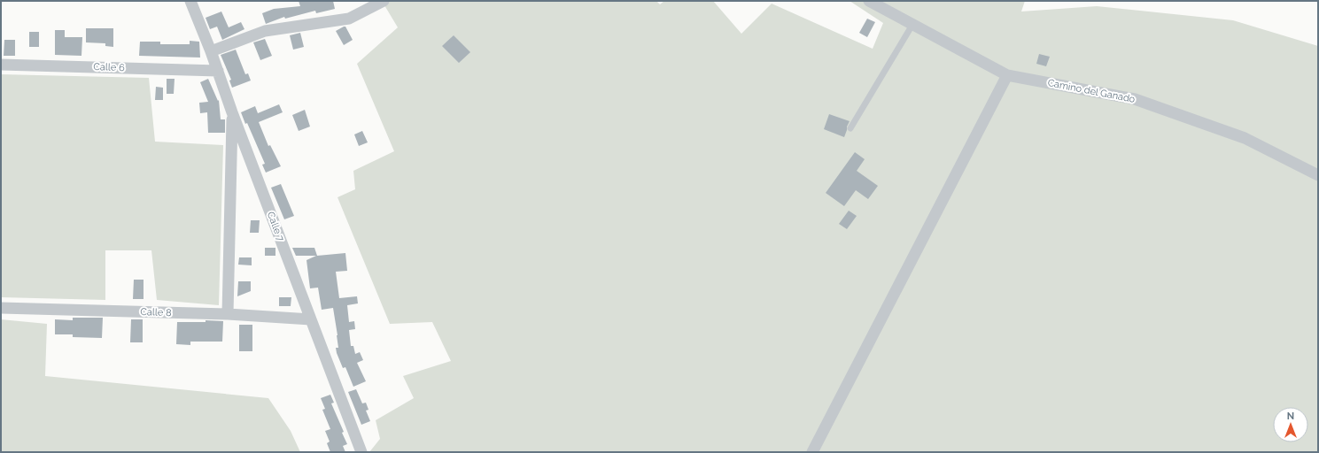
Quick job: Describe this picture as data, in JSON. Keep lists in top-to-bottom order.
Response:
{
  "streets": {
    "street": [
      "Calle 6",
      "Camino del Ganado",
      "Calle 7",
      "Calle 8"
    ]
  },
  "crossings": [
    ["Calle 6", "Calle 7"],
    ["Calle 7", "Calle 8"]
  ],
  "north": "top"
}
